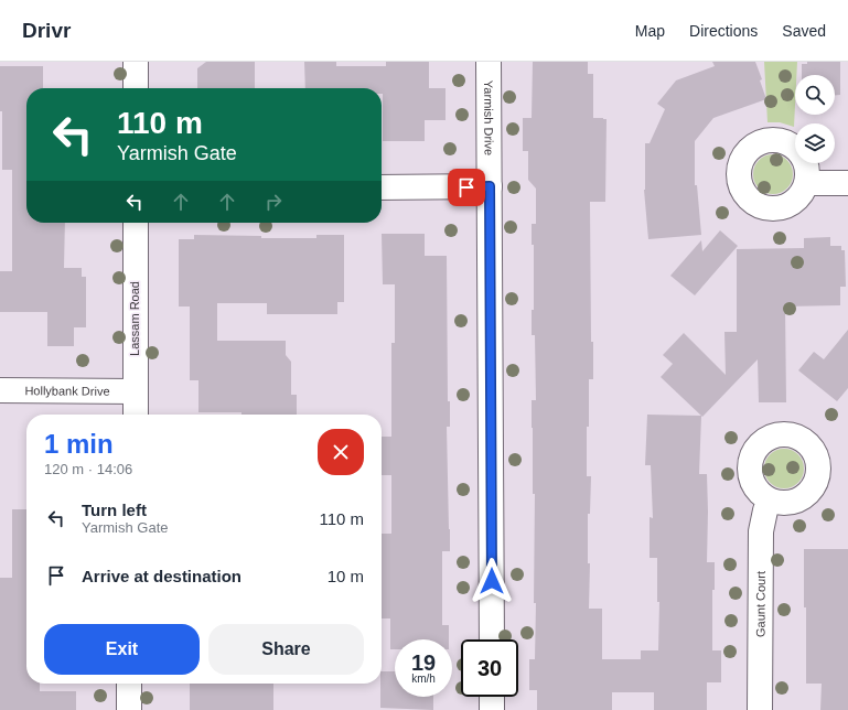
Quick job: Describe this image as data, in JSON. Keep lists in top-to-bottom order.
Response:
{
  "streets": {
    "street": [
      "Yarmish Drive",
      "Lassam Road",
      "Hollybank Drive",
      "Gaunt Court"
    ]
  },
  "crossings": [
    ["Lassam Road", "Hollybank Drive"]
  ],
  "page": {
    "header": "Drivr",
    "nav": ["Map", "Directions", "Saved"],
    "turn": ["110 m", "Yarmish Gate"],
    "heading": ["1 min", "120 m · 14:06"],
    "list": [
      {
        "name": "Turn left",
        "note": "Yarmish Gate",
        "value": "110 m"
      },
      {
        "name": "Arrive at destination",
        "value": "10 m"
      }
    ],
    "buttons": ["Exit", "Share"],
    "speed": "19 km/h",
    "limit": "30"
  }
}
